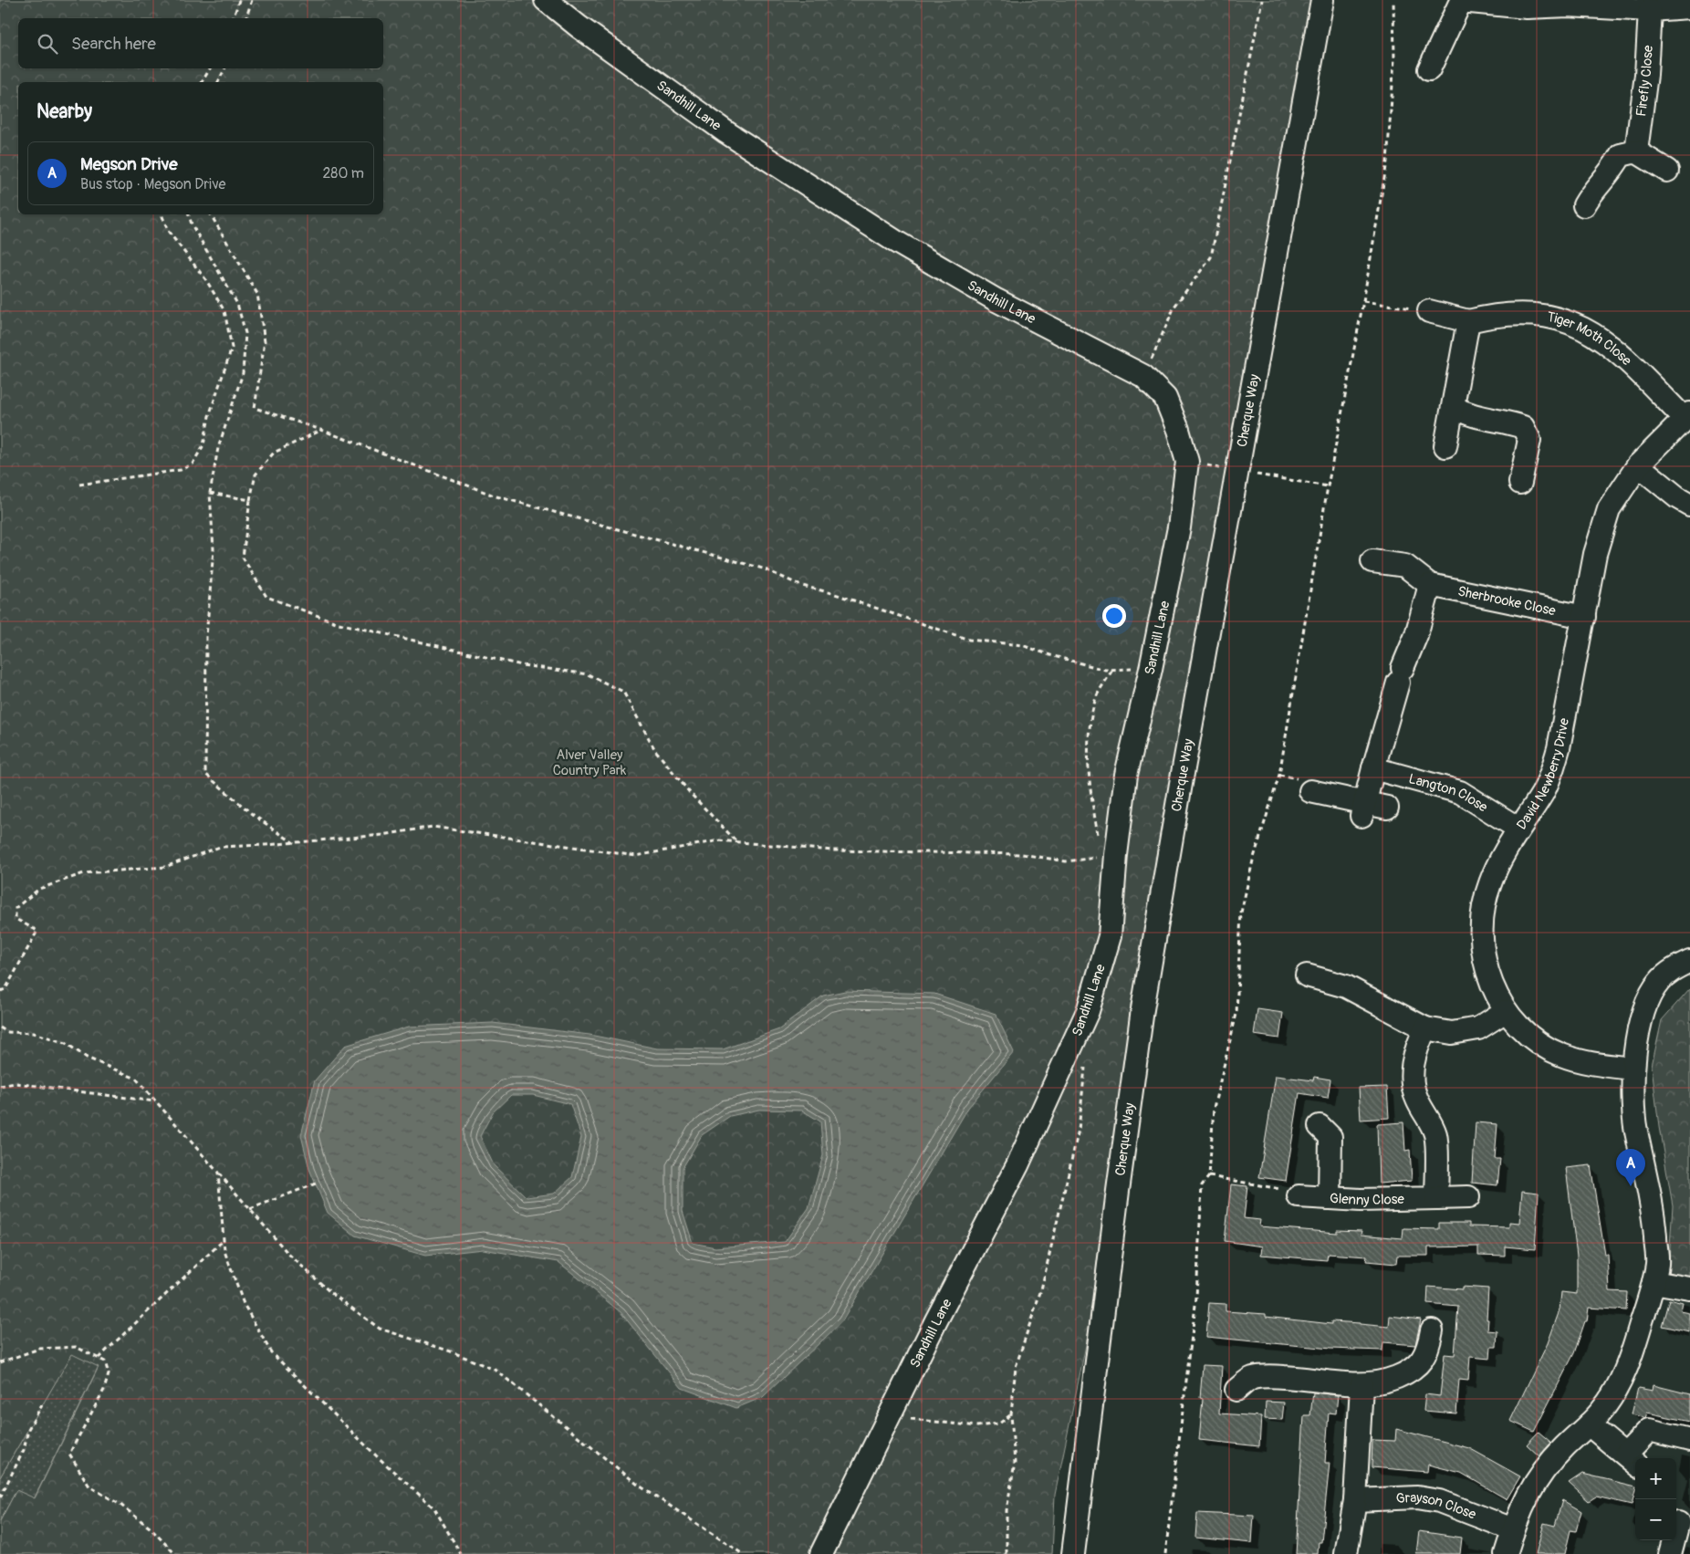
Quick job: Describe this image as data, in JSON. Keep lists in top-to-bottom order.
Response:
{
  "streets": {
    "street": [
      "Firefly Close",
      "Sandhill Lane",
      "Tiger Moth Close",
      "Cherque Way",
      "Sherbrooke Close",
      "David Newberry Drive",
      "Langton Close",
      "Glenny Close",
      "Grayson Close"
    ]
  },
  "crossings": [
    ["Tiger Moth Close", "David Newberry Drive"],
    ["Sherbrooke Close", "David Newberry Drive"],
    ["David Newberry Drive", "Langton Close"]
  ],
  "parks": ["Alver Valley Country Park"],
  "page": {
    "search": "Search here",
    "heading": "Nearby",
    "list": [
      {
        "mark": "A",
        "name": "Megson Drive",
        "note": "Bus stop · Megson Drive",
        "value": "280 m"
      }
    ],
    "pins": "A",
    "map_buttons": ["+", "−"]
  }
}
